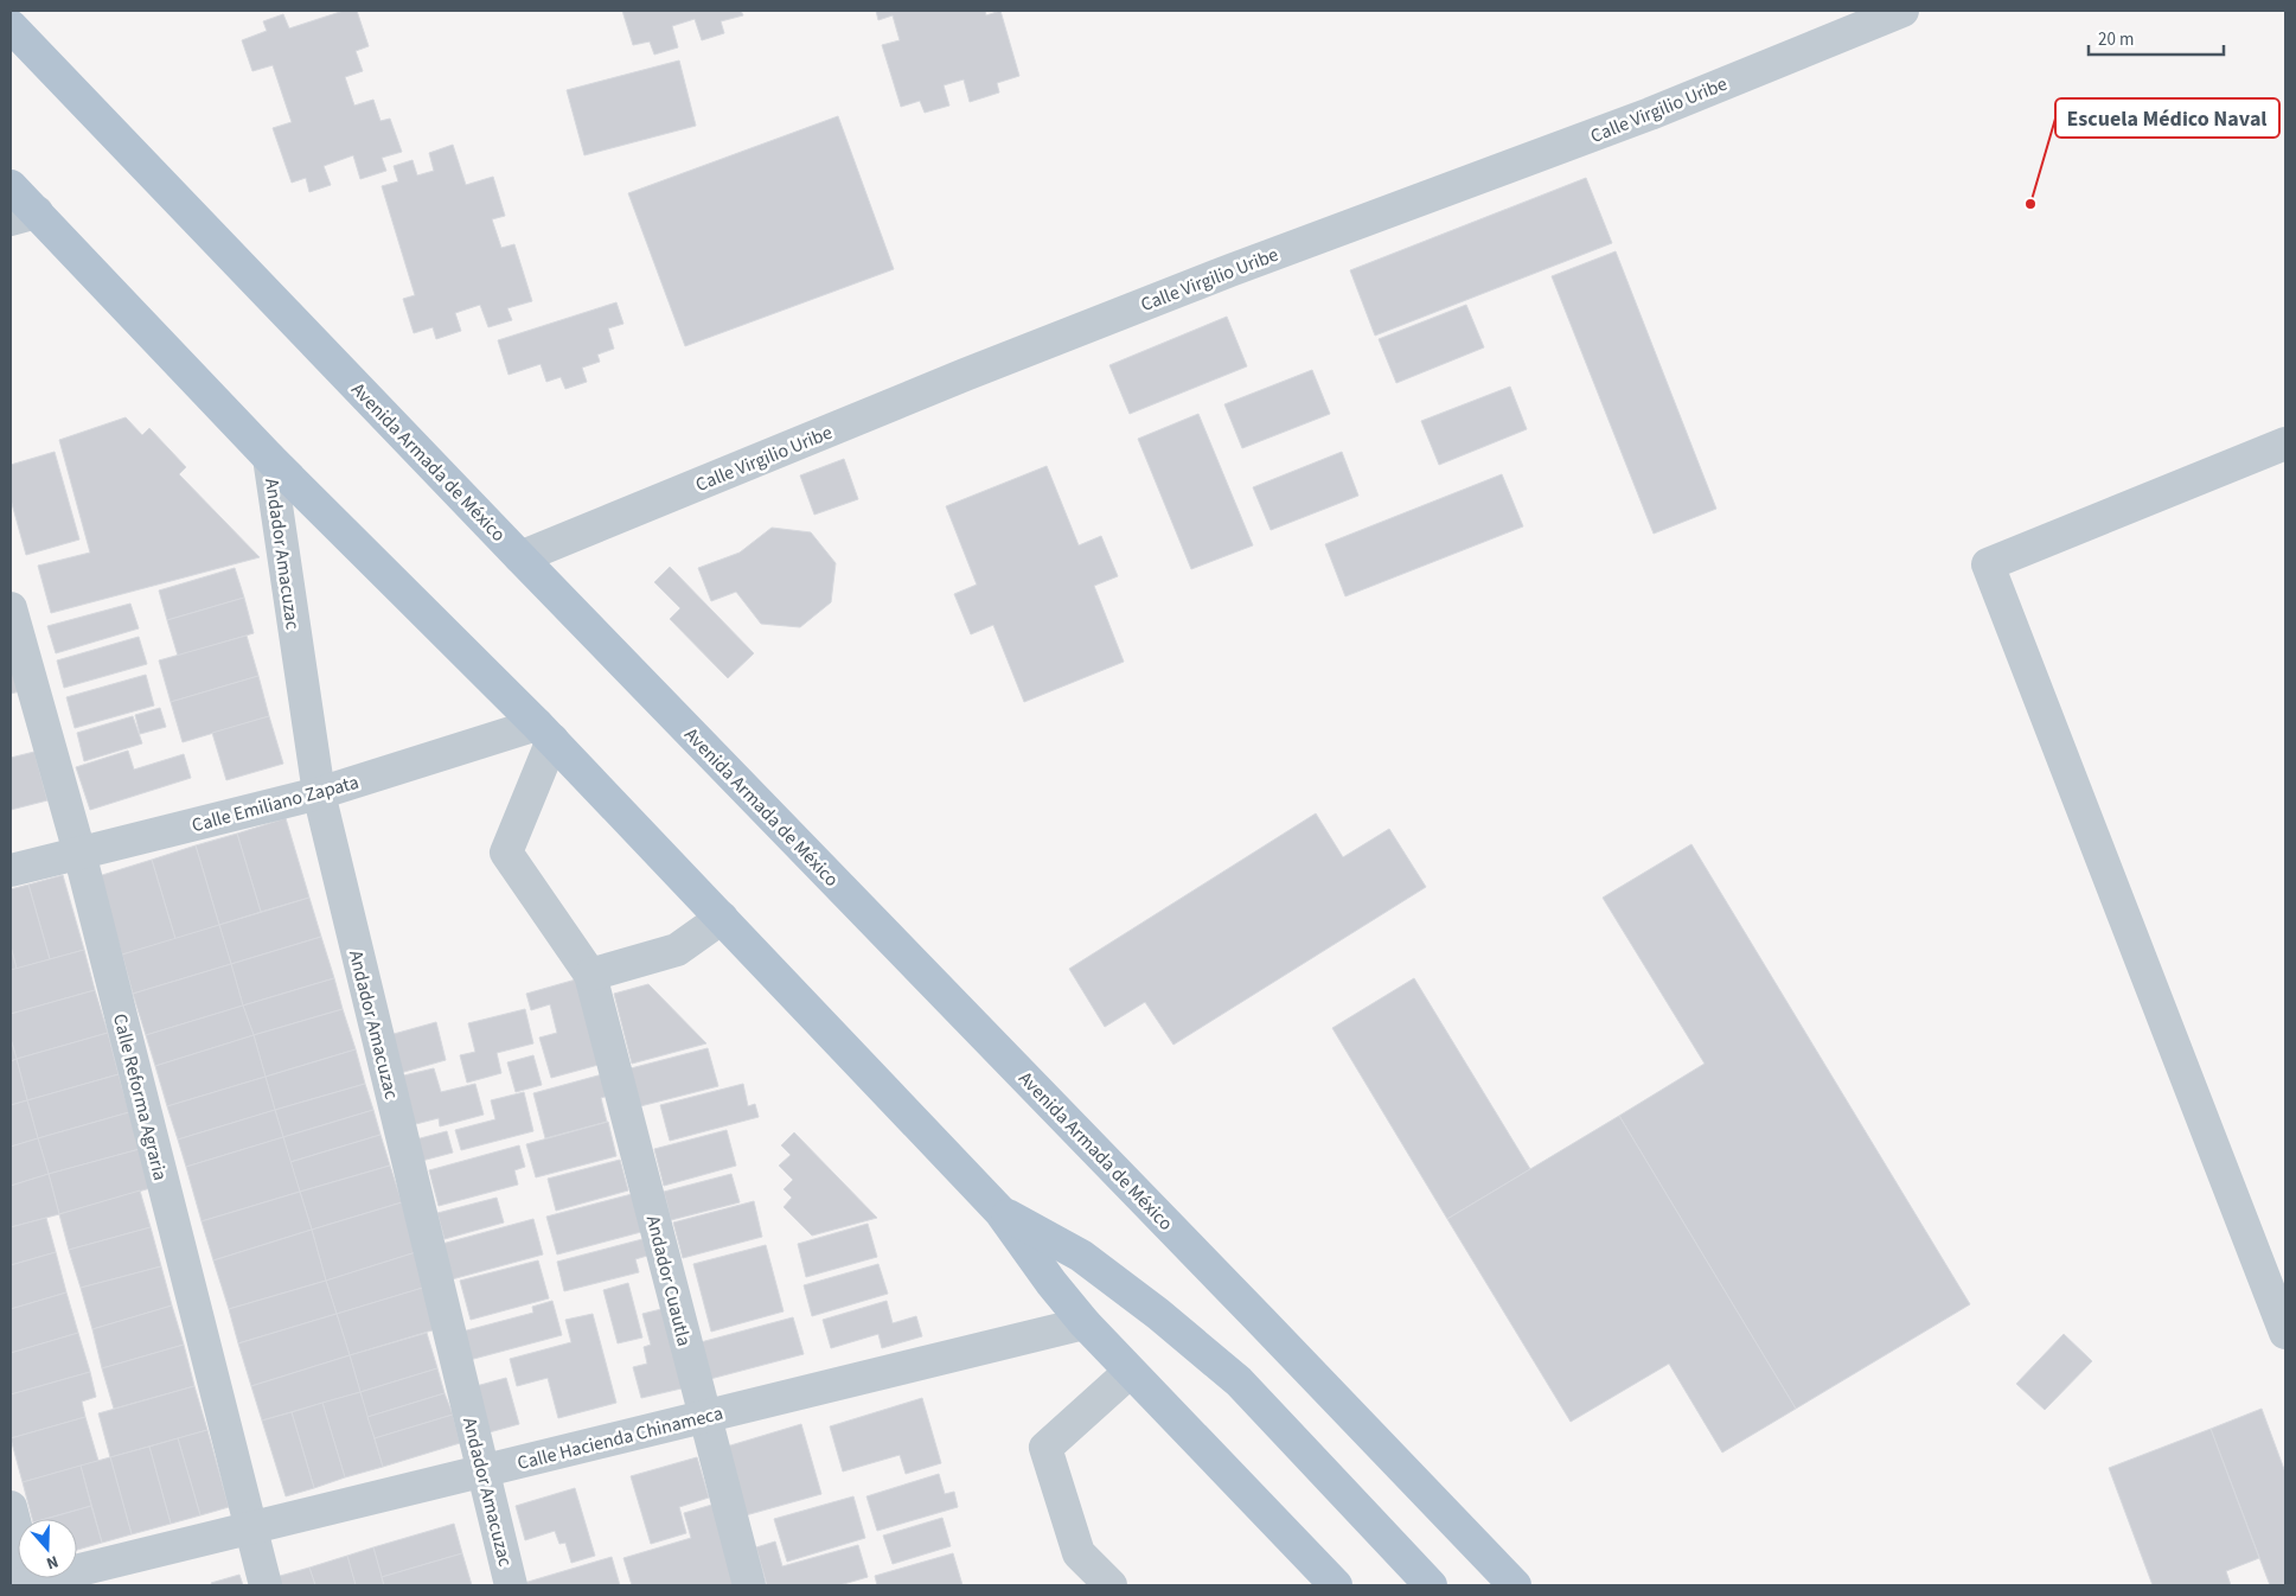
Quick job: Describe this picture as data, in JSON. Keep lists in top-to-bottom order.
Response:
{
  "streets": {
    "main road": ["Avenida Armada de México"],
    "street": [
      "Calle Virgilio Uribe",
      "Andador Amacuzac",
      "Calle Emiliano Zapata",
      "Calle Reforma Agraria",
      "Andador Cuautla",
      "Calle Hacienda Chinameca"
    ]
  },
  "crossings": [
    ["Calle Virgilio Uribe", "Avenida Armada de México"],
    ["Andador Amacuzac", "Calle Emiliano Zapata"],
    ["Andador Amacuzac", "Calle Hacienda Chinameca"],
    ["Calle Emiliano Zapata", "Calle Reforma Agraria"],
    ["Calle Emiliano Zapata", "Andador Cuautla"],
    ["Calle Reforma Agraria", "Calle Hacienda Chinameca"],
    ["Andador Cuautla", "Calle Hacienda Chinameca"]
  ],
  "places": ["Escuela Médico Naval"],
  "scale_bar": "20 m",
  "north": "bottom"
}
